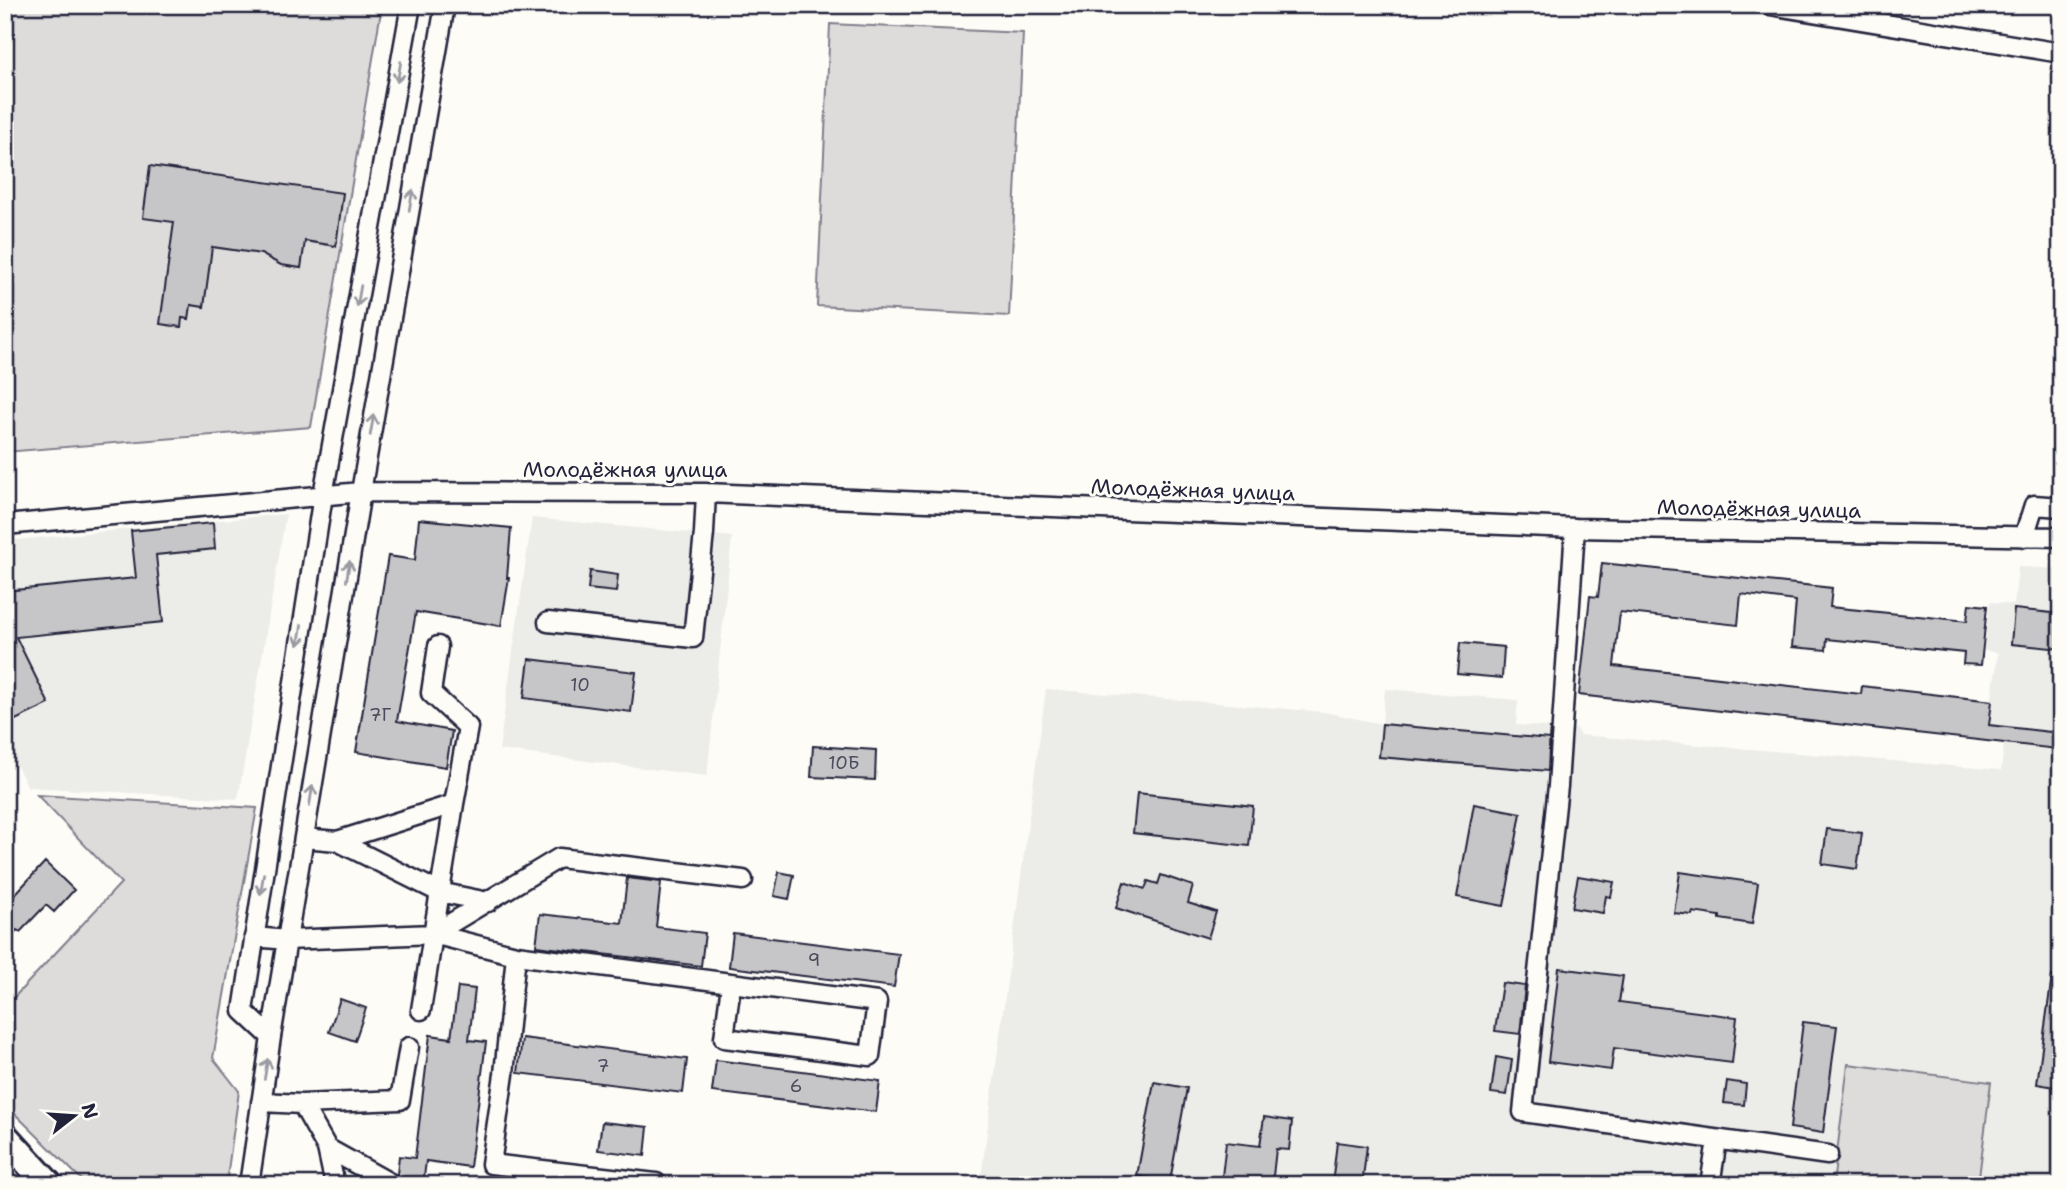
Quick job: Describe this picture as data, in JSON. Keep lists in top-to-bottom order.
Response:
{
  "streets": {
    "street": ["Молодёжная улица"]
  },
  "house_numbers": [
    "10",
    "7Г",
    "10Б",
    "9",
    "7",
    "6"
  ],
  "north": "right"
}
